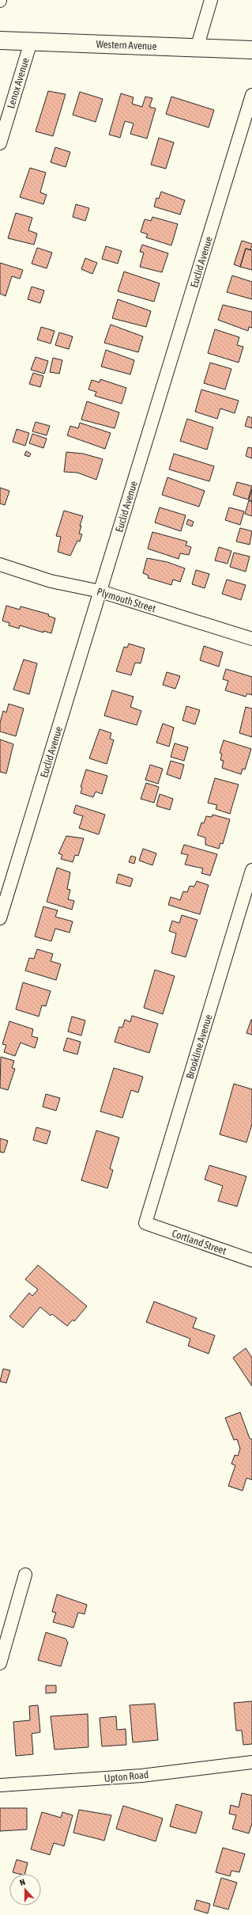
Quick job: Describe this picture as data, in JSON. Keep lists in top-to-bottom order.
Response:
{
  "streets": {
    "main road": ["Western Avenue"],
    "street": [
      "Lenox Avenue",
      "Euclid Avenue",
      "Plymouth Street",
      "Brookline Avenue",
      "Cortland Street",
      "Upton Road"
    ]
  },
  "crossings": [
    ["Western Avenue", "Lenox Avenue"],
    ["Euclid Avenue", "Plymouth Street"],
    ["Brookline Avenue", "Cortland Street"]
  ],
  "north": "top"
}
